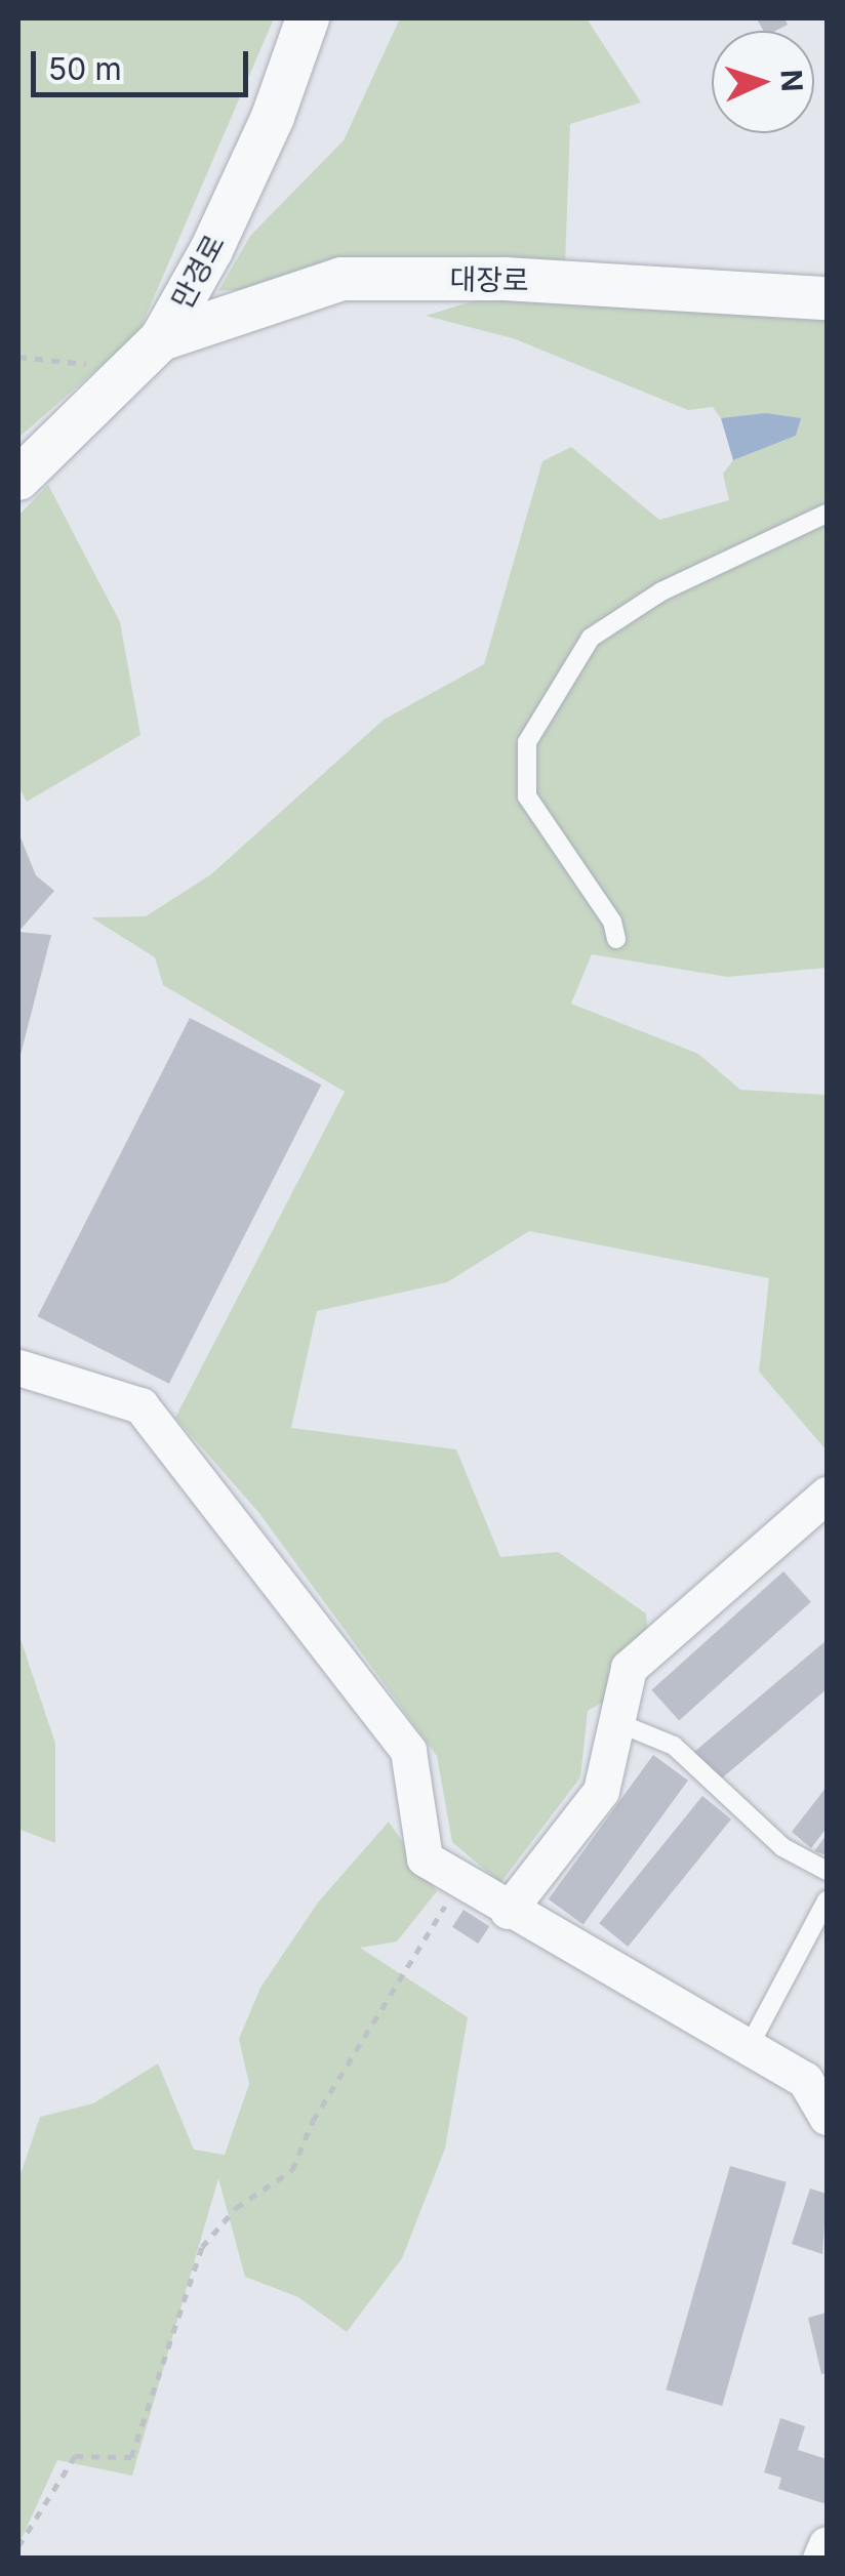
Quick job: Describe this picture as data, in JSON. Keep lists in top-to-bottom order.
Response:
{
  "streets": {
    "street": ["만경로", "대장로"]
  },
  "crossings": [
    ["만경로", "대장로"]
  ],
  "scale_bar": "50 m",
  "north": "right"
}
